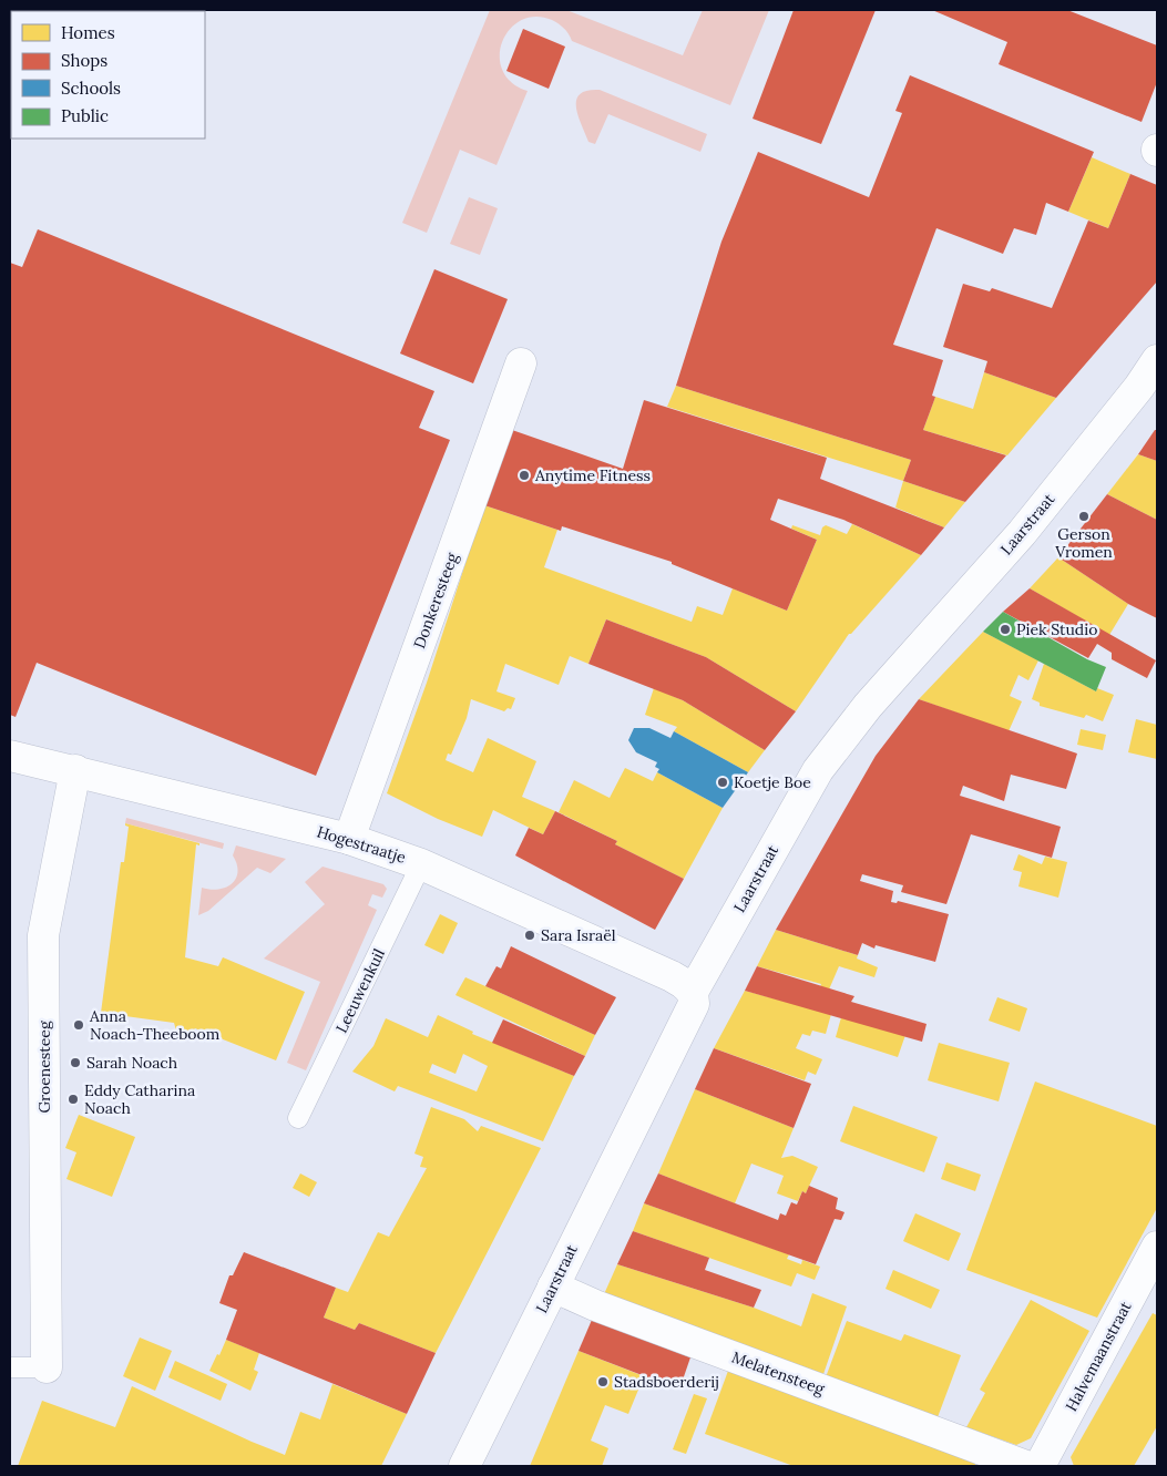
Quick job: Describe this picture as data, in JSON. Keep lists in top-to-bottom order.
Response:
{
  "streets": {
    "street": [
      "Laarstraat",
      "Donkeresteeg",
      "Hogestraatje",
      "Groenesteeg",
      "Halvemaanstraat",
      "Melatensteeg"
    ],
    "lane": ["Leeuwenkuil"]
  },
  "crossings": [
    ["Laarstraat", "Hogestraatje"],
    ["Laarstraat", "Melatensteeg"],
    ["Donkeresteeg", "Hogestraatje"],
    ["Hogestraatje", "Leeuwenkuil"],
    ["Hogestraatje", "Groenesteeg"]
  ],
  "places": [
    "Anytime Fitness",
    "Gerson Vromen",
    "Piek Studio",
    "Koetje Boe",
    "Sara Israël",
    "Anna Noach-Theeboom",
    "Sarah Noach",
    "Eddy Catharina Noach",
    "Stadsboerderij"
  ],
  "legend": [
    "Homes",
    "Shops",
    "Schools",
    "Public"
  ]
}
